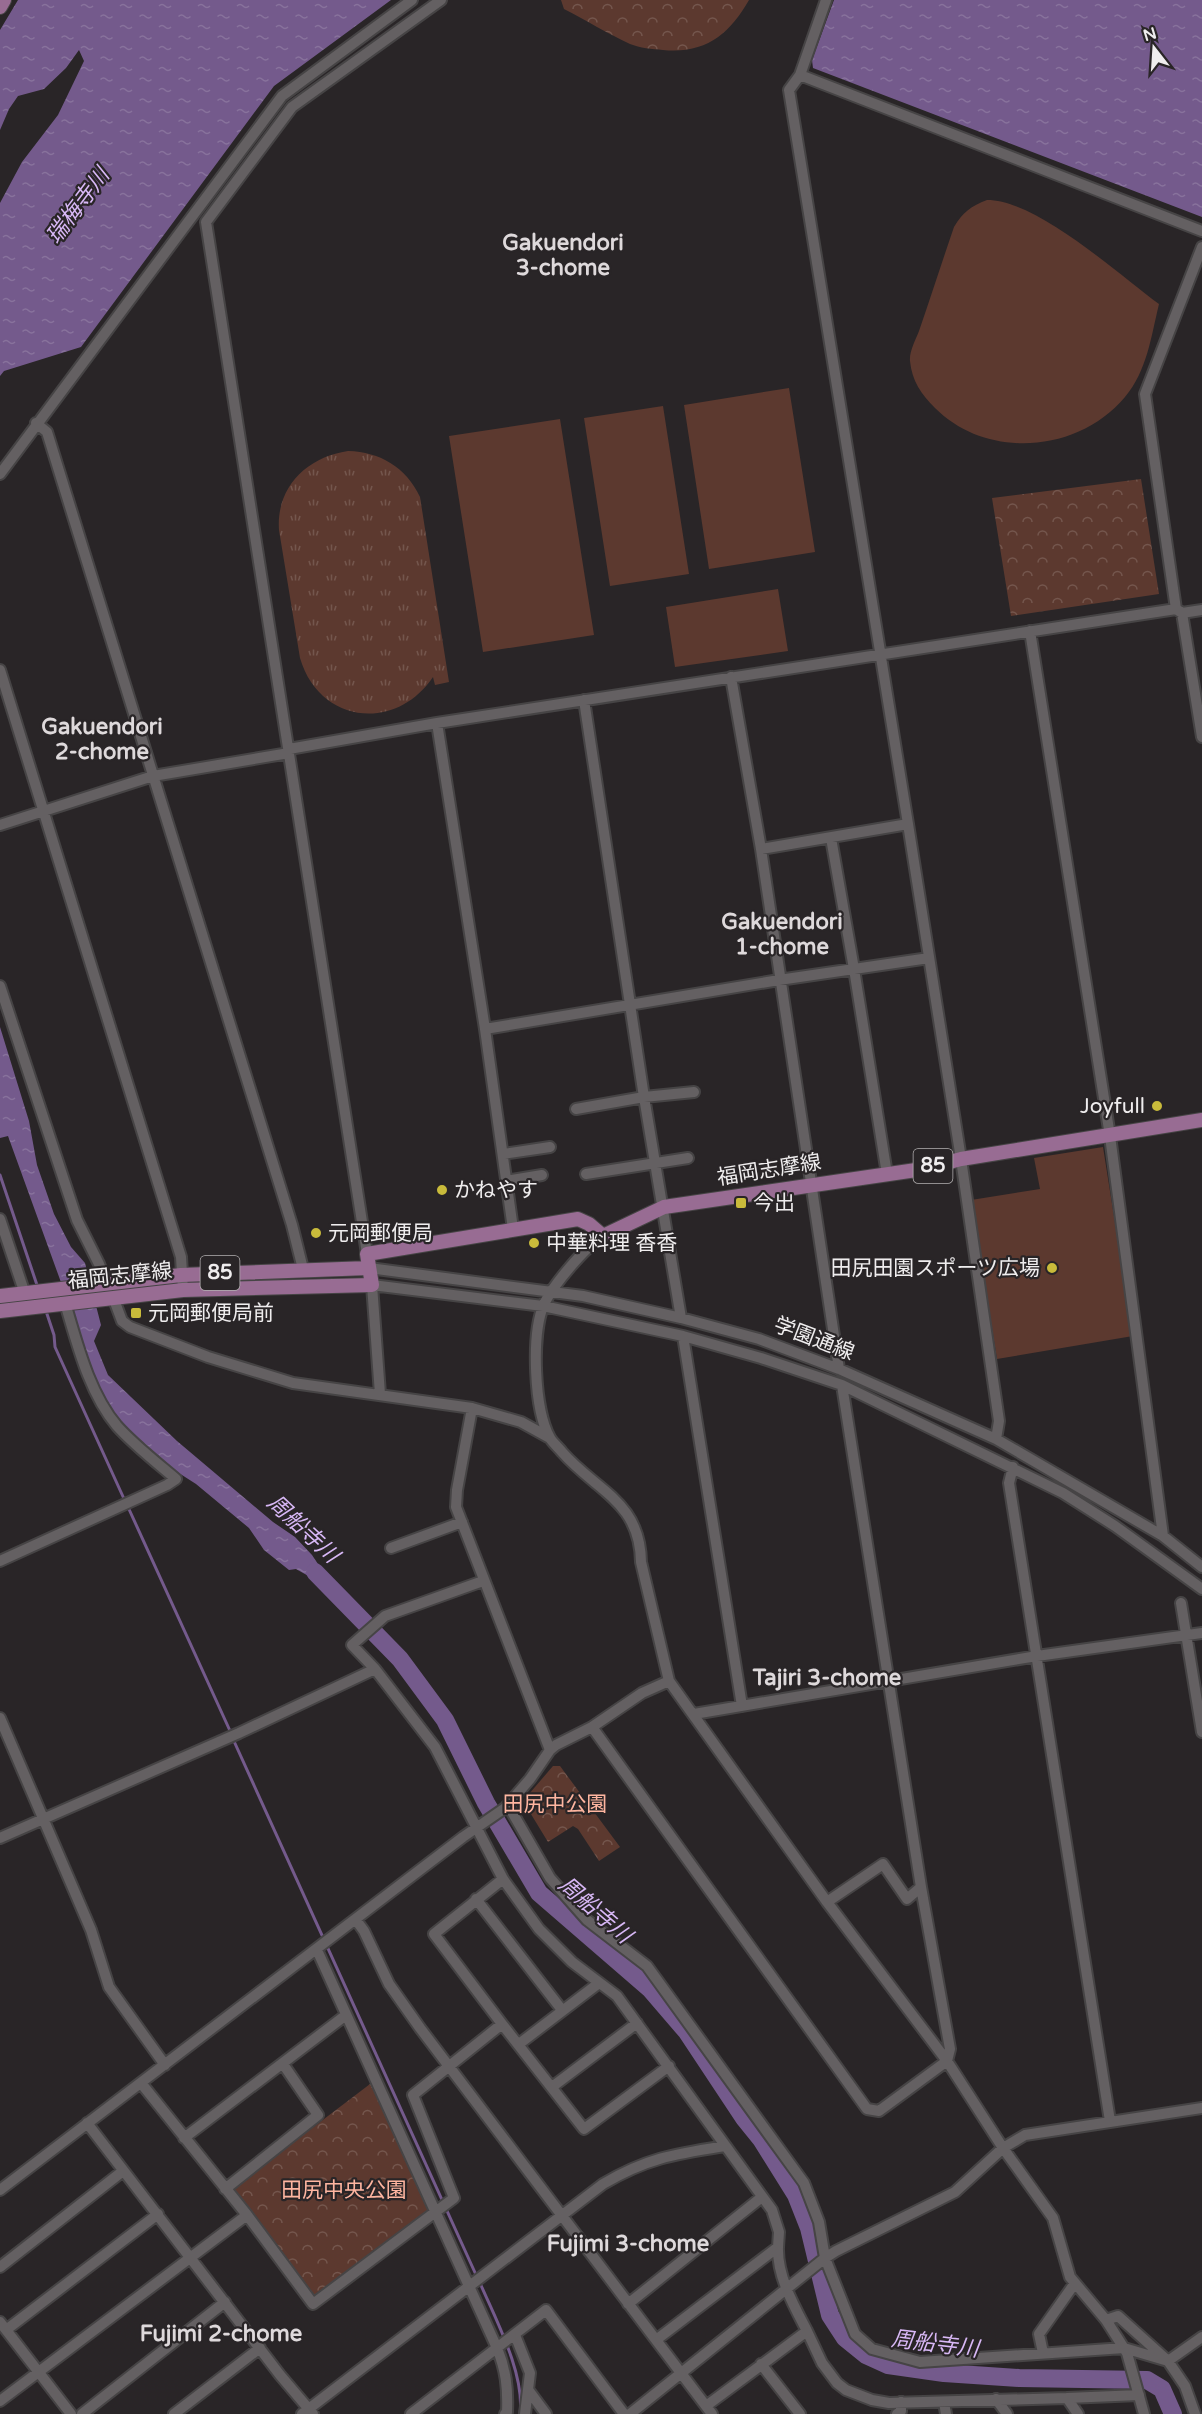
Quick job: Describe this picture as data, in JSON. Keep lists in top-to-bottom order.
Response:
{
  "streets": {
    "main road": ["85", "福岡志摩線"],
    "street": ["学園通線"]
  },
  "crossings": [
    ["85", "福岡志摩線"],
    ["福岡志摩線", "学園通線"]
  ],
  "districts": [
    "Gakuendori 3-chome",
    "Gakuendori 2-chome",
    "Gakuendori 1-chome",
    "Tajiri 3-chome",
    "Fujimi 3-chome",
    "Fujimi 2-chome"
  ],
  "water": ["瑞梅寺川", "周船寺川"],
  "parks": ["田尻中公園", "田尻中央公園"],
  "places": {
    "other": [
      "Joyfull",
      "かねやす",
      "元岡郵便局",
      "中華料理 香香",
      "田尻田園スポーツ広場"
    ],
    "transit": ["今出", "元岡郵便局前"]
  },
  "north": "top"
}
